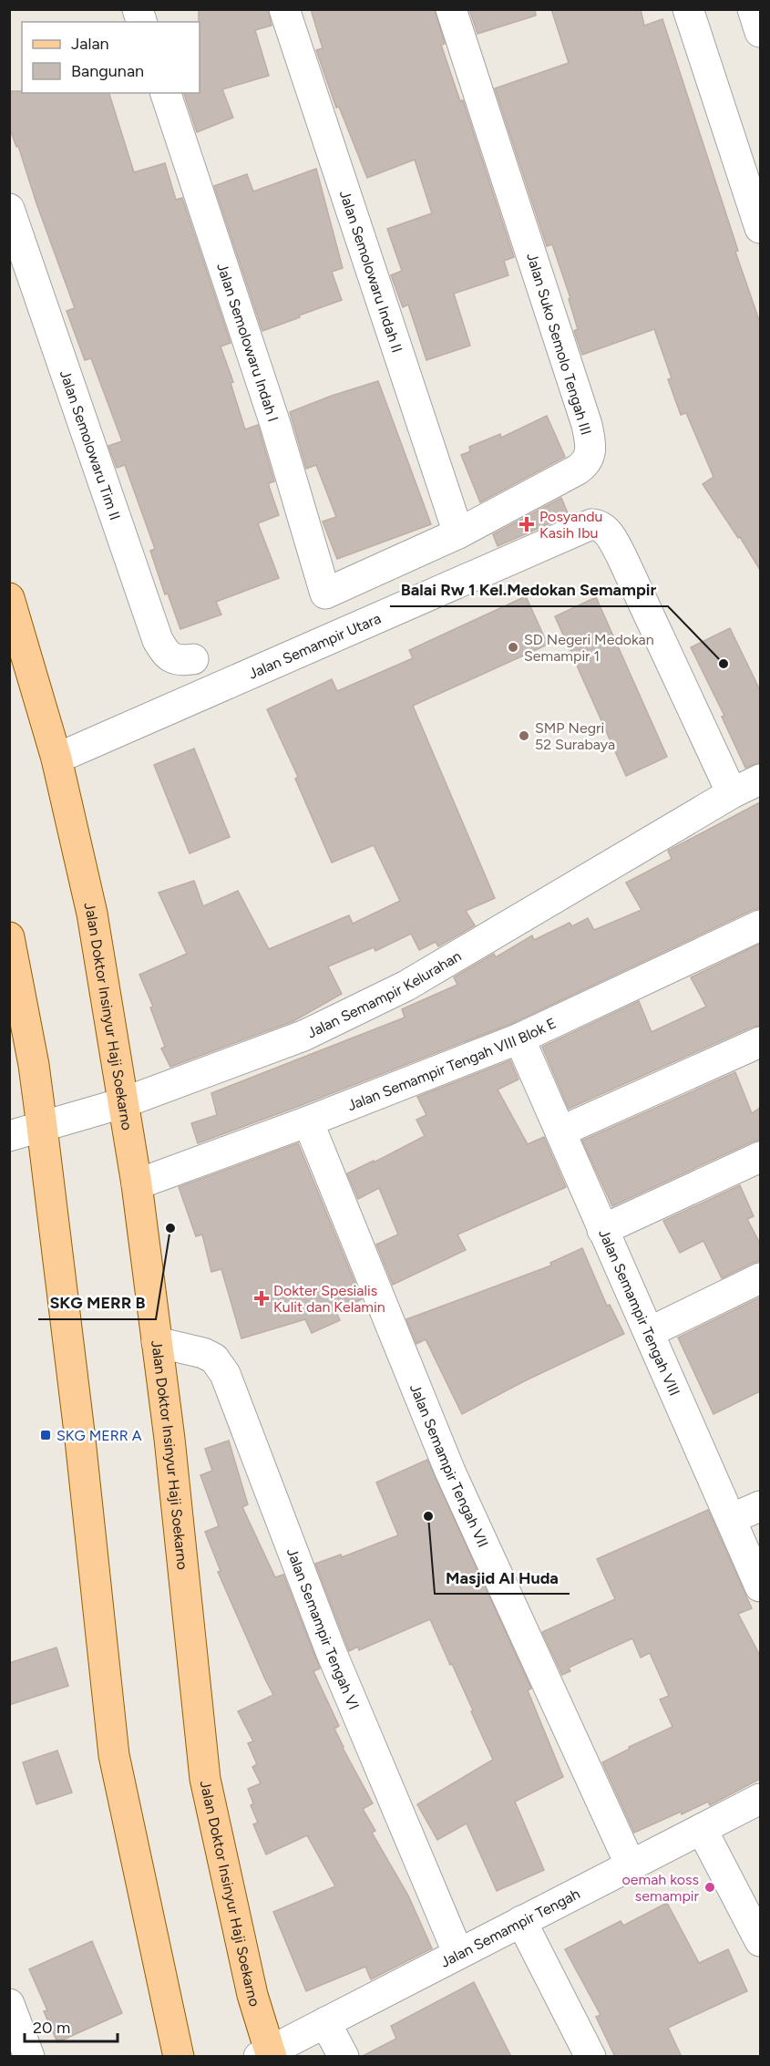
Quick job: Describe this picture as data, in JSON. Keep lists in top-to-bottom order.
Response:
{
  "streets": {
    "main road": ["Jalan Doktor Insinyur Haji Soekarno"],
    "street": [
      "Jalan Semolowaru Indah II",
      "Jalan Semolowaru Indah I",
      "Jalan Suko Semolo Tengah III",
      "Jalan Semolowaru Tim II",
      "Jalan Semampir Utara",
      "Jalan Semampir Kelurahan",
      "Jalan Semampir Tengah VIII Blok E",
      "Jalan Semampir Tengah VIII",
      "Jalan Semampir Tengah VII",
      "Jalan Semampir Tengah VI",
      "Jalan Semampir Tengah"
    ]
  },
  "crossings": [
    ["Jalan Semolowaru Indah II", "Jalan Suko Semolo Tengah III"],
    ["Jalan Semolowaru Indah I", "Jalan Suko Semolo Tengah III"],
    ["Jalan Semampir Utara", "Jalan Semampir Kelurahan"],
    ["Jalan Semampir Utara", "Jalan Doktor Insinyur Haji Soekarno"],
    ["Jalan Semampir Kelurahan", "Jalan Doktor Insinyur Haji Soekarno"],
    ["Jalan Doktor Insinyur Haji Soekarno", "Jalan Semampir Tengah VIII Blok E"],
    ["Jalan Doktor Insinyur Haji Soekarno", "Jalan Semampir Tengah VI"],
    ["Jalan Doktor Insinyur Haji Soekarno", "Jalan Semampir Tengah"],
    ["Jalan Semampir Tengah VIII Blok E", "Jalan Semampir Tengah VIII"],
    ["Jalan Semampir Tengah VIII Blok E", "Jalan Semampir Tengah VII"],
    ["Jalan Semampir Tengah VII", "Jalan Semampir Tengah"],
    ["Jalan Semampir Tengah VI", "Jalan Semampir Tengah"]
  ],
  "places": {
    "health": ["Posyandu Kasih Ibu", "Dokter Spesialis Kulit dan Kelamin"],
    "other": [
      "SD Negeri Medokan Semampir 1",
      "Balai Rw 1 Kel.Medokan Semampir",
      "SMP Negri 52 Surabaya",
      "SKG MERR B",
      "Masjid Al Huda",
      "oemah koss semampir"
    ],
    "transit": ["SKG MERR A"]
  },
  "legend": ["Jalan", "Bangunan"],
  "scale_bar": "20 m"
}
